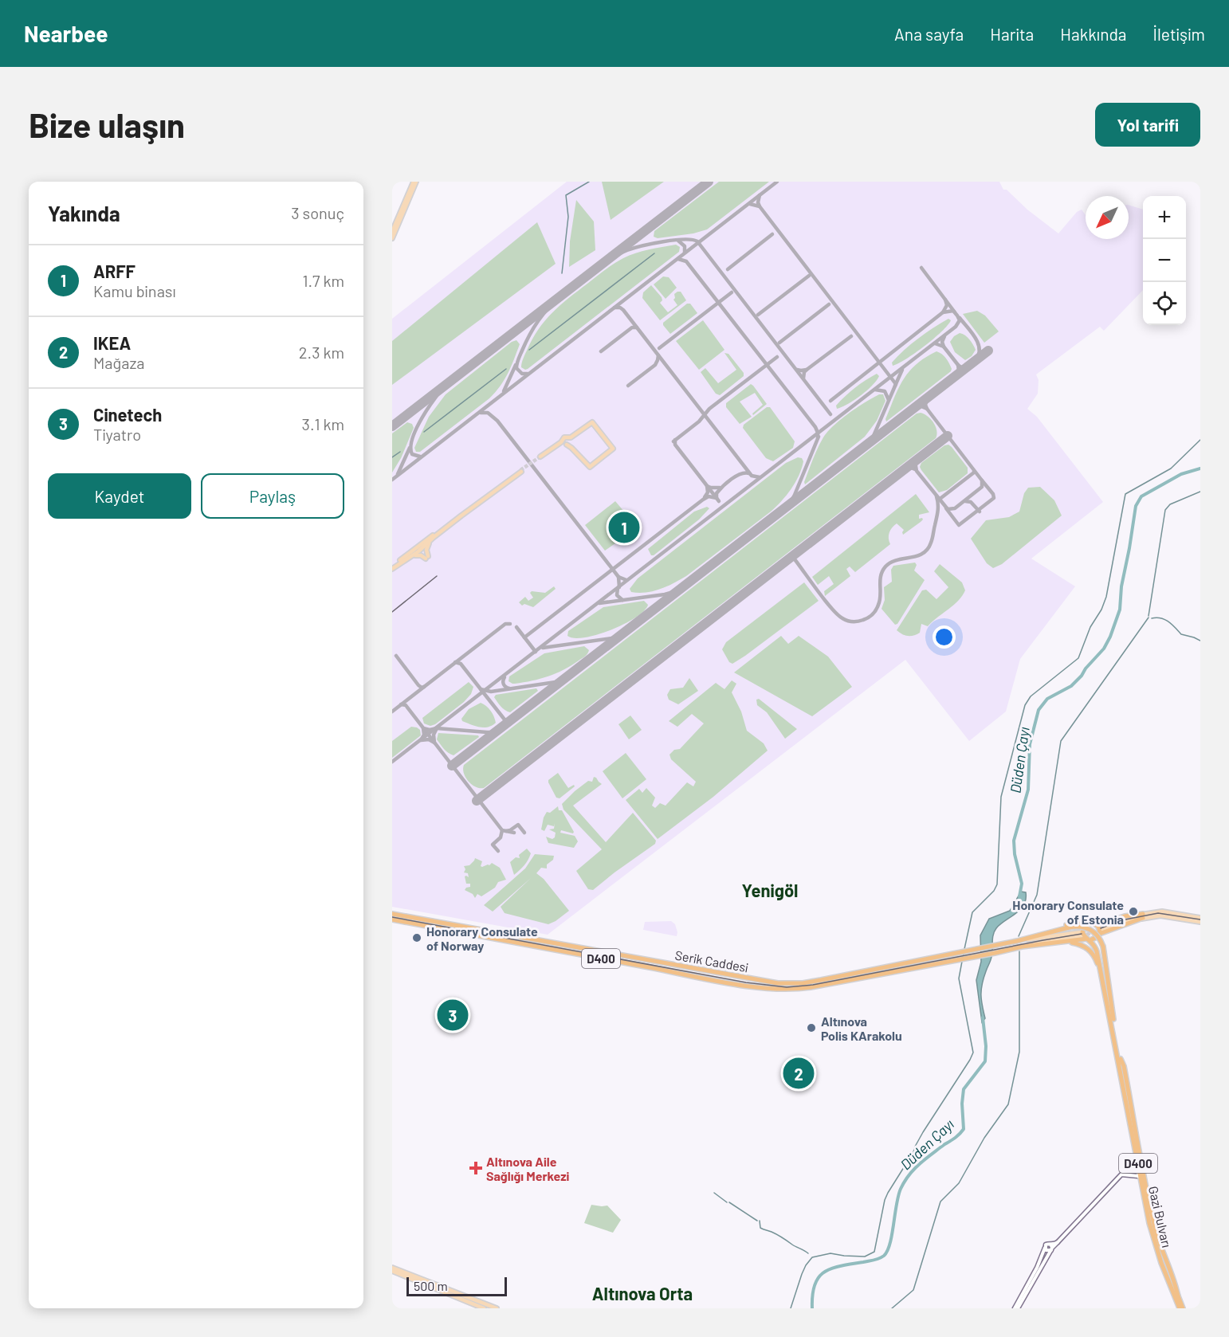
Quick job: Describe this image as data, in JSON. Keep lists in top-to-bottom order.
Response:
{
  "streets": {
    "highway": ["D400", "Serik Caddesi", "Gazi Bulvarı"]
  },
  "crossings": [
    ["D400", "Serik Caddesi"],
    ["D400", "Gazi Bulvarı"]
  ],
  "districts": ["Yenigöl", "Altınova Orta"],
  "water": ["Düden Çayı"],
  "places": {
    "other": ["Honorary Consulate of Estonia", "Honorary Consulate of Norway", "Altınova Polis KArakolu"],
    "health": ["Altınova Aile Sağlığı Merkezi"]
  },
  "scale_bar": "500 m",
  "north": "bottom left",
  "page": {
    "header": "Nearbee",
    "nav": [
      "Ana sayfa",
      "Harita",
      "Hakkında",
      "İletişim"
    ],
    "buttons": [
      "Yol tarifi",
      ["Kaydet", "Paylaş"]
    ],
    "title": "Bize ulaşın",
    "heading": ["Yakında", "3 sonuç"],
    "map_buttons": ["+", "−"],
    "list": [
      {
        "mark": "1",
        "name": "ARFF",
        "note": "Kamu binası",
        "value": "1.7 km"
      },
      {
        "mark": "2",
        "name": "IKEA",
        "note": "Mağaza",
        "value": "2.3 km"
      },
      {
        "mark": "3",
        "name": "Cinetech",
        "note": "Tiyatro",
        "value": "3.1 km"
      }
    ],
    "pins": ["1", "3", "2"],
    "scale": "500 m"
  }
}
